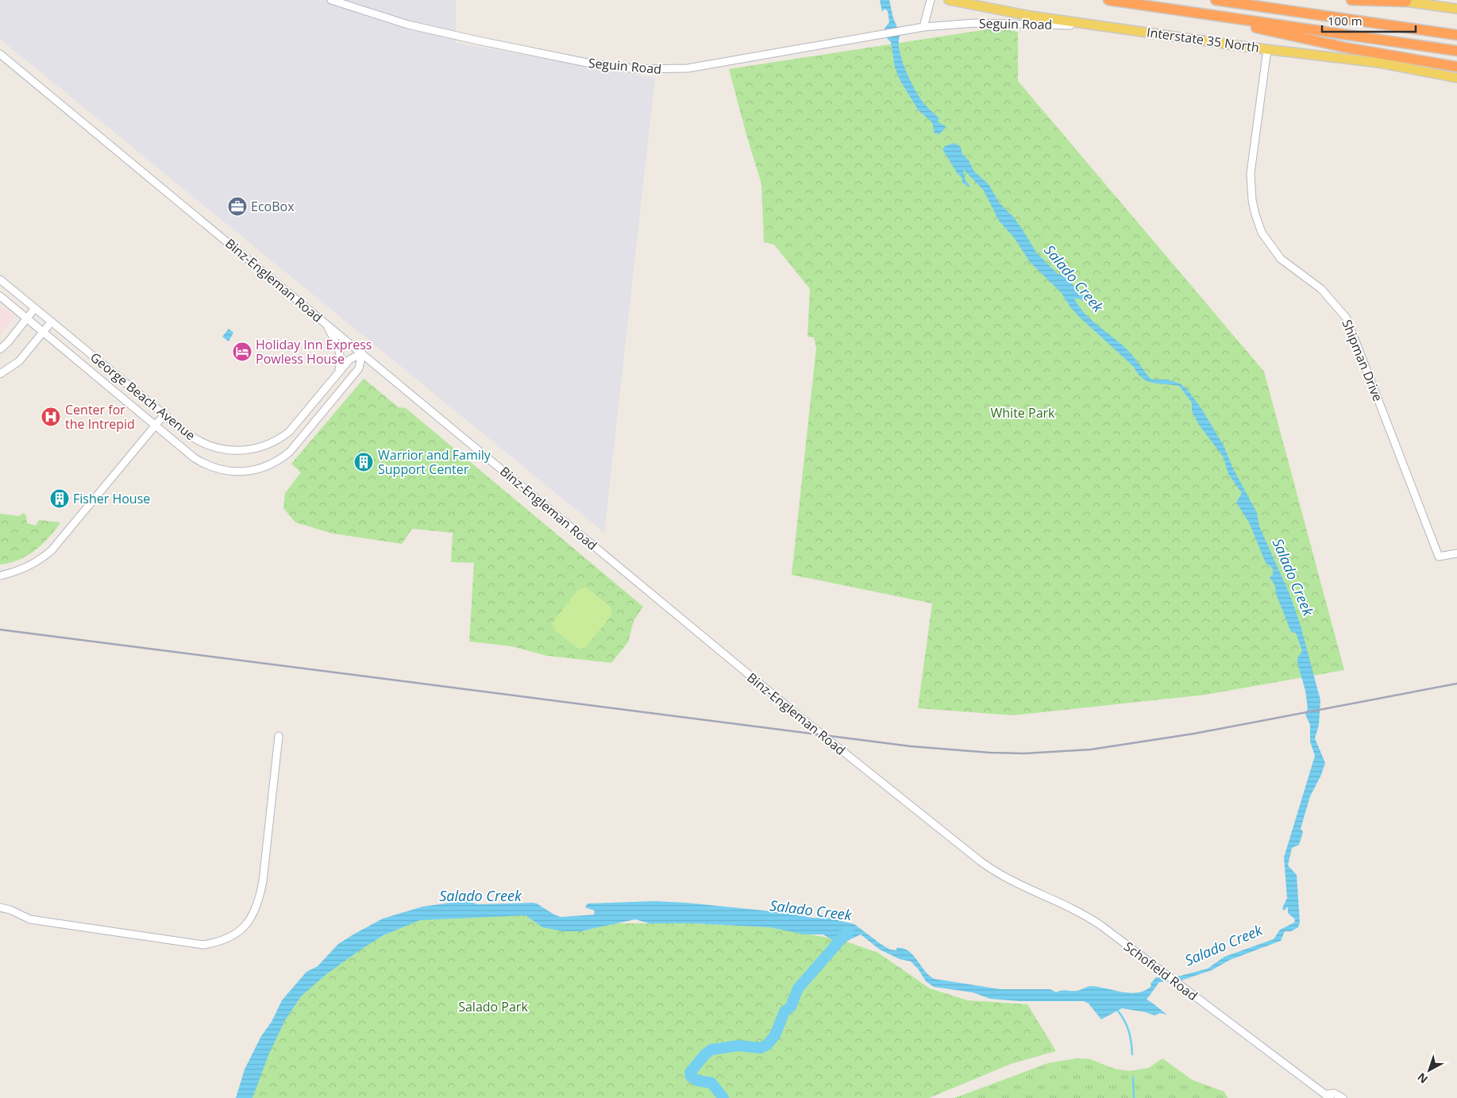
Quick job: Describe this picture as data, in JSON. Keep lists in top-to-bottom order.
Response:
{
  "streets": {
    "main road": ["Interstate 35 North"],
    "street": [
      "Seguin Road",
      "Binz-Engleman Road",
      "Shipman Drive",
      "George Beach Avenue",
      "Schofield Road"
    ]
  },
  "crossings": [
    ["Seguin Road", "Interstate 35 North"],
    ["Interstate 35 North", "Shipman Drive"],
    ["Binz-Engleman Road", "George Beach Avenue"],
    ["Binz-Engleman Road", "Schofield Road"]
  ],
  "water": ["Salado Creek"],
  "parks": ["White Park", "Salado Park"],
  "places": {
    "office": ["EcoBox"],
    "hotel": ["Holiday Inn Express Powless House"],
    "hospital": ["Center for the Intrepid"],
    "building": ["Warrior and Family Support Center", "Fisher House"]
  },
  "scale_bar": "100 m",
  "north": "bottom left"
}
